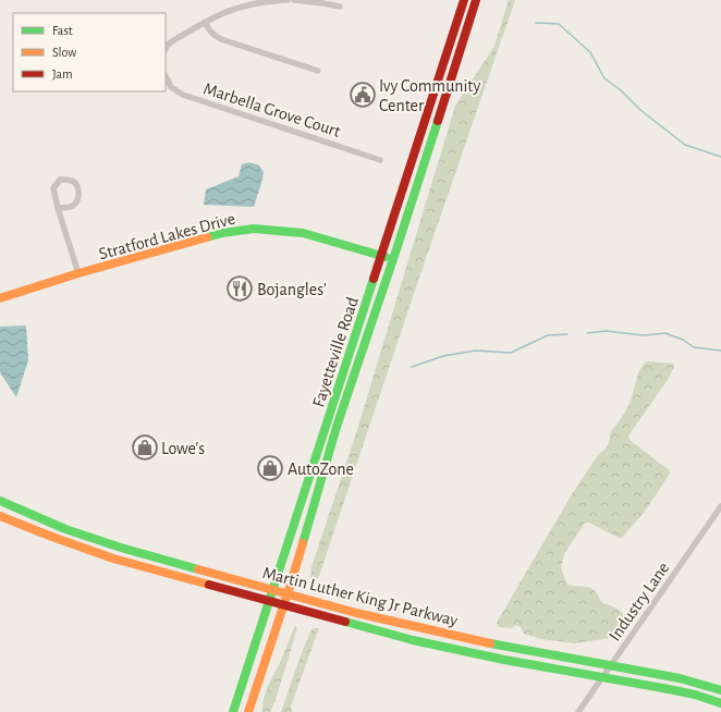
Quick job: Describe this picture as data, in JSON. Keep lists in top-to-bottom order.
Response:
{
  "streets": {
    "main road": ["Stratford Lakes Drive", "Fayetteville Road", "Martin Luther King Jr Parkway"],
    "street": ["Marbella Grove Court", "Industry Lane"]
  },
  "crossings": [
    ["Stratford Lakes Drive", "Fayetteville Road"],
    ["Fayetteville Road", "Martin Luther King Jr Parkway"],
    ["Martin Luther King Jr Parkway", "Industry Lane"]
  ],
  "places": {
    "public building": ["Ivy Community Center"],
    "restaurant": ["Bojangles'"],
    "shop": ["Lowe's", "AutoZone"]
  },
  "legend": ["Fast", "Slow", "Jam"]
}
